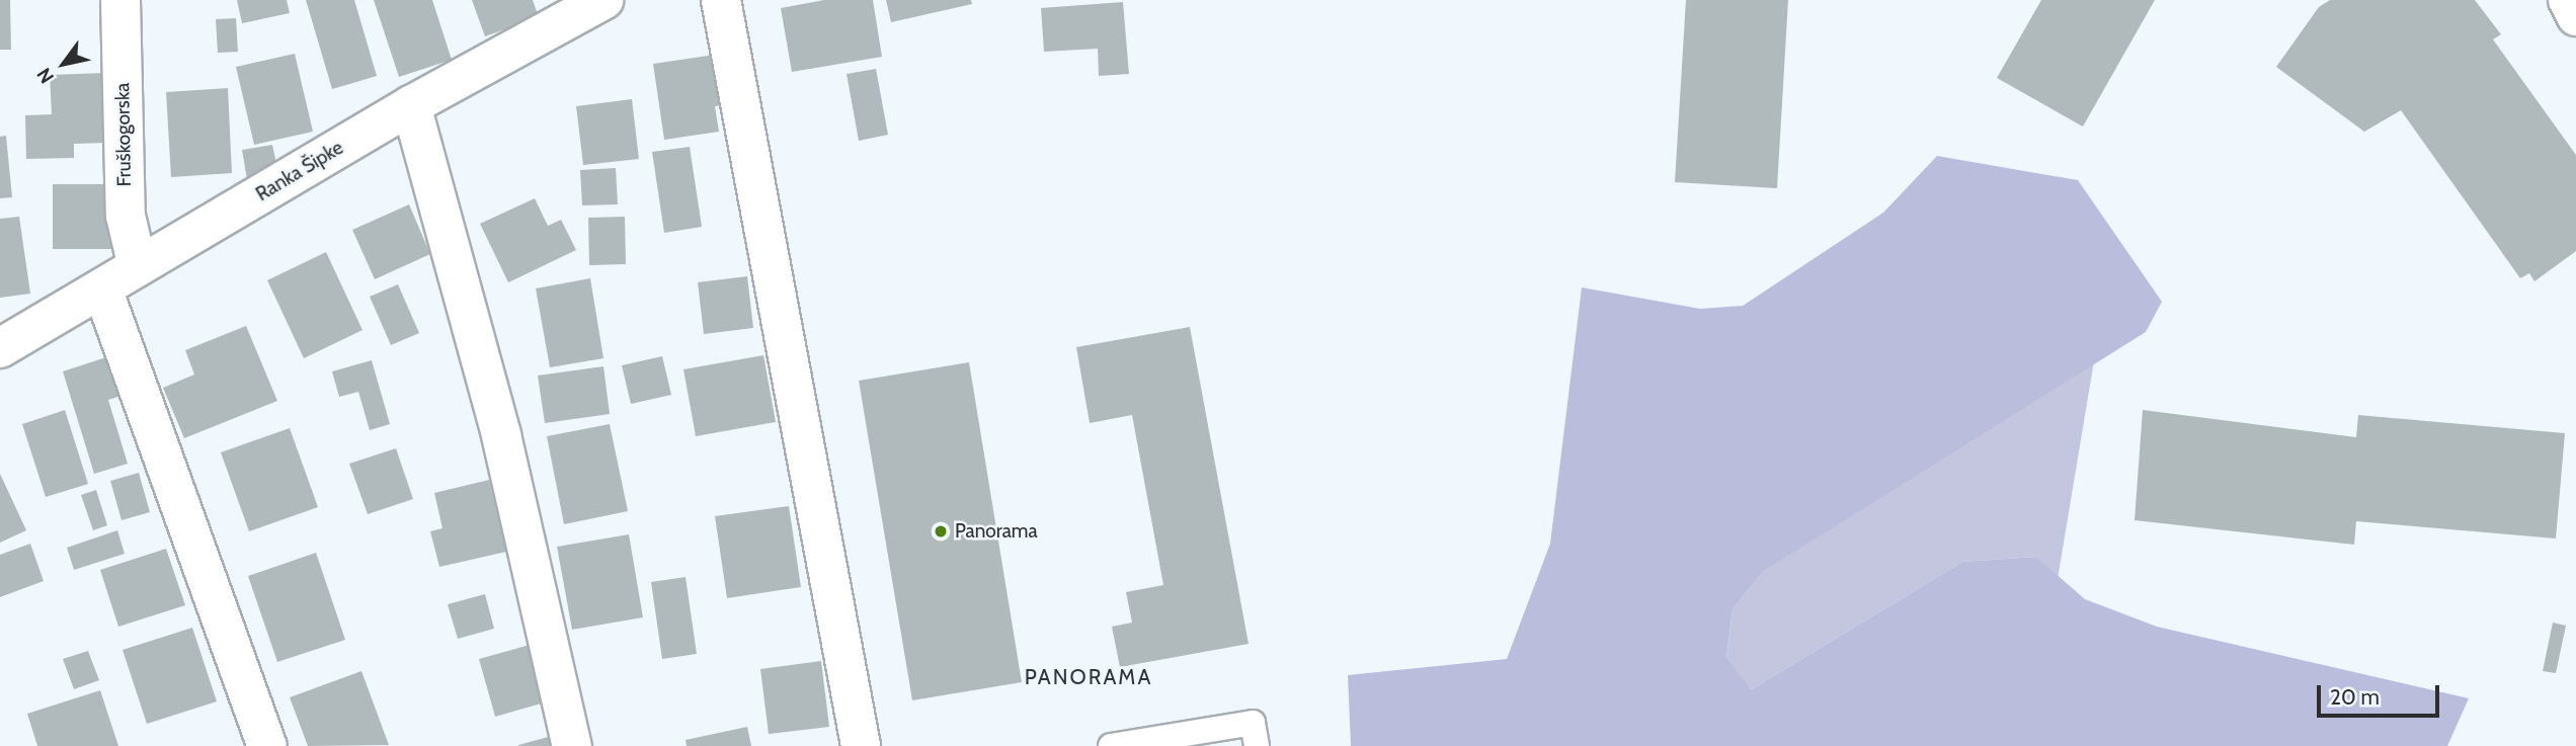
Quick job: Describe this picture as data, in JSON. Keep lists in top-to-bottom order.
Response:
{
  "streets": {
    "street": ["Fruškogorska", "Ranka Šipke"]
  },
  "crossings": [
    ["Fruškogorska", "Ranka Šipke"]
  ],
  "districts": ["PANORAMA"],
  "places": ["Panorama"],
  "scale_bar": "20 m",
  "north": "bottom left"
}
